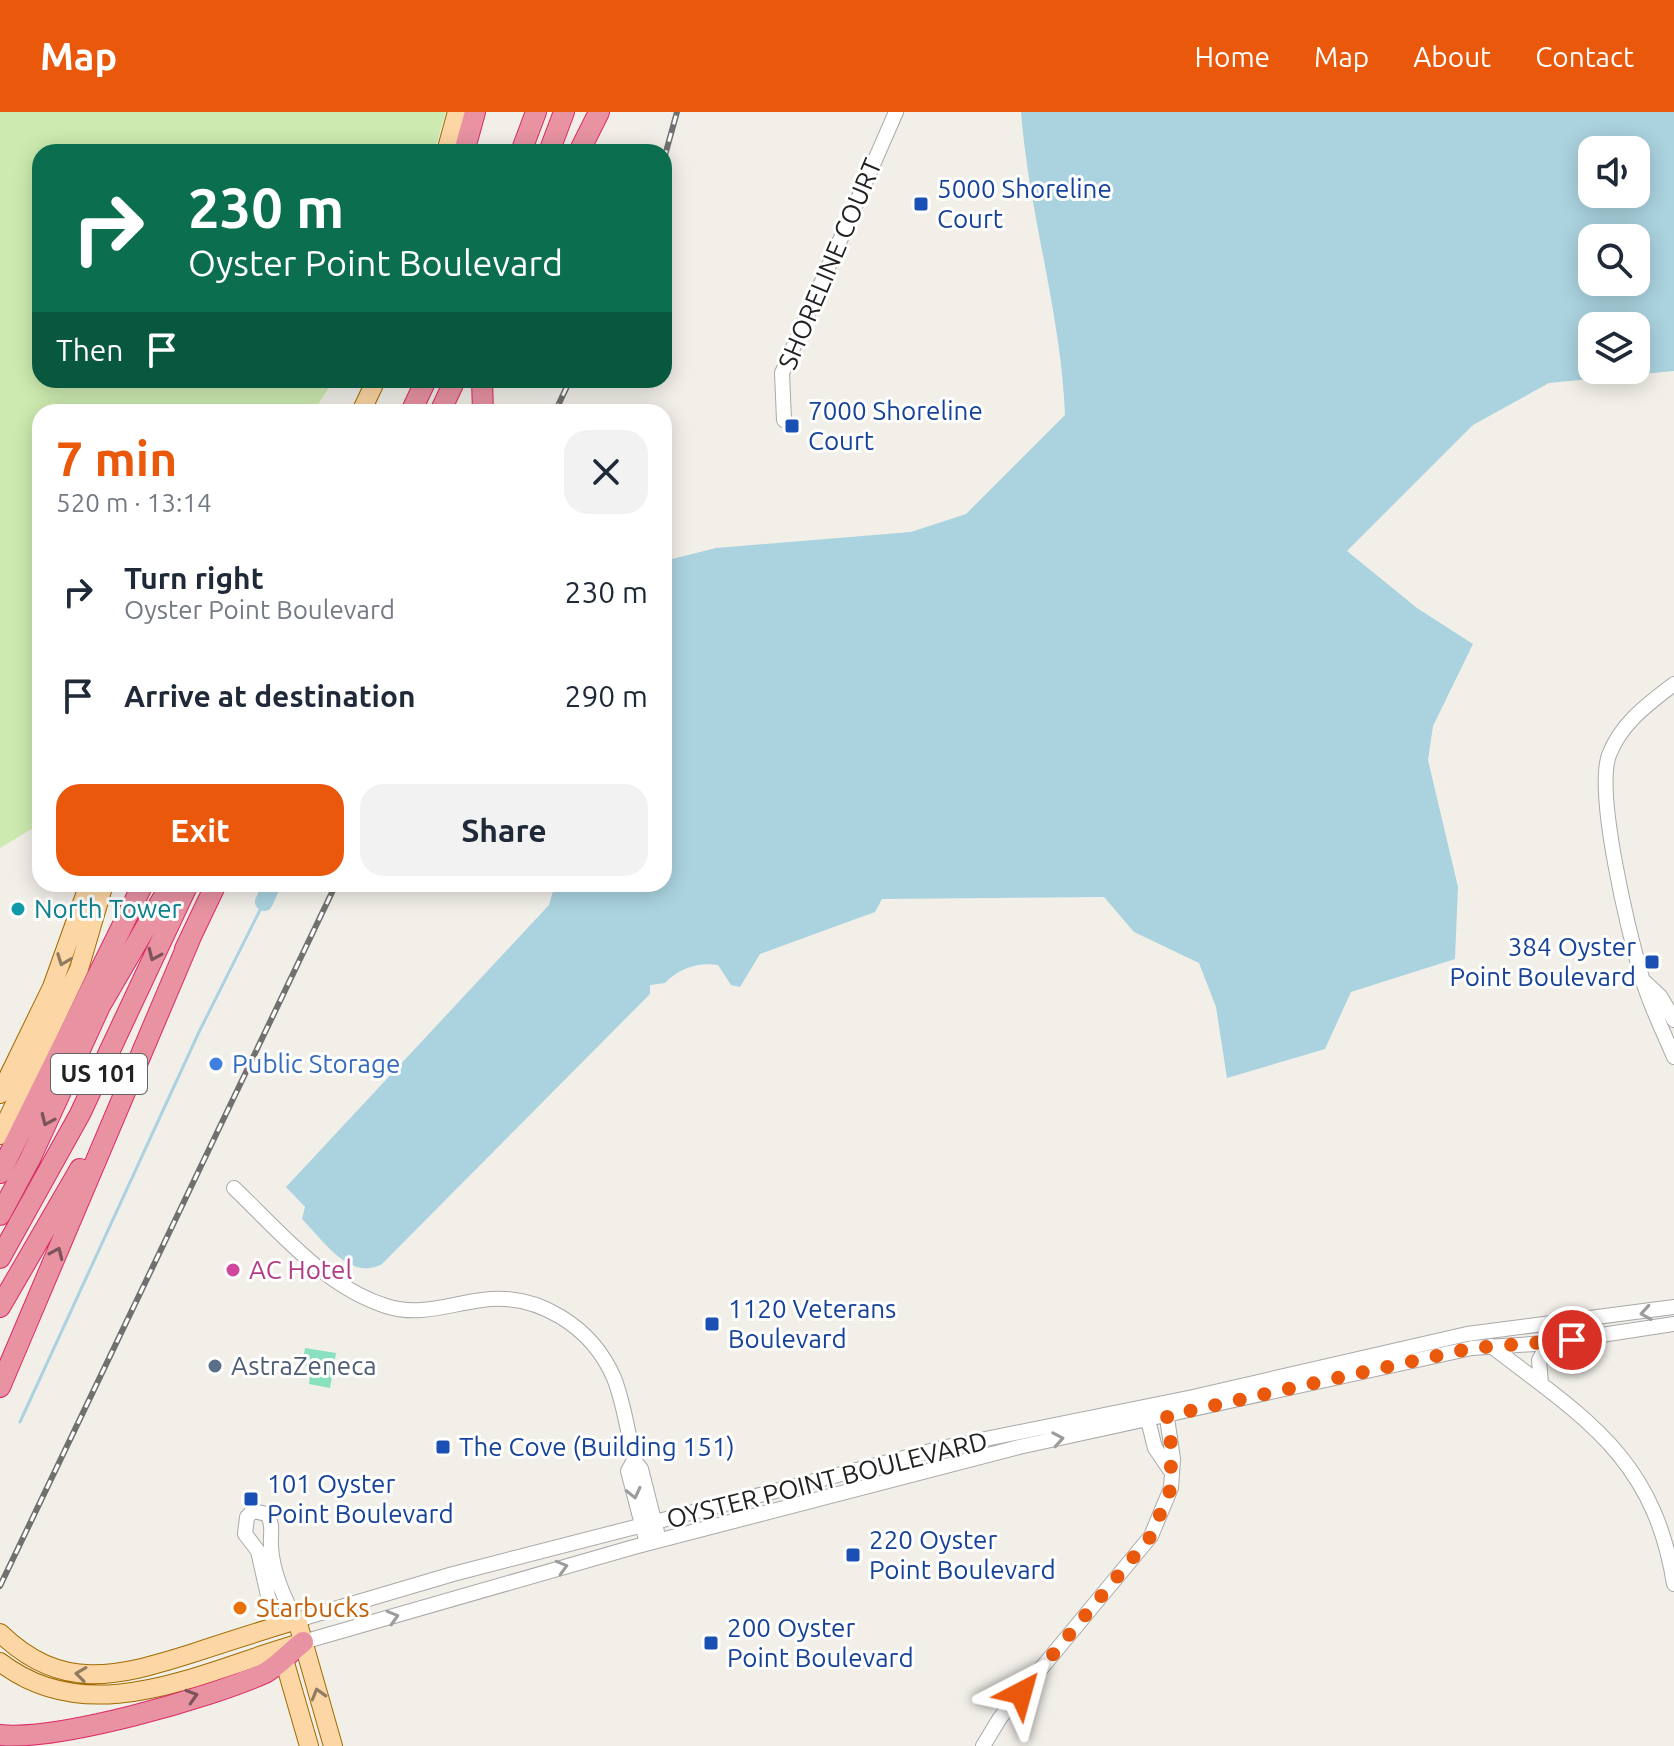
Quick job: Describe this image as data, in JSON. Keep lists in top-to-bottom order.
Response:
{
  "streets": {
    "highway": ["US 101"],
    "main road": ["OYSTER POINT BOULEVARD"],
    "street": ["SHORELINE COURT"]
  },
  "places": {
    "transit": [
      "5000 Shoreline Court",
      "7000 Shoreline Court",
      "384 Oyster Point Boulevard",
      "1120 Veterans Boulevard",
      "The Cove (Building 151)",
      "101 Oyster Point Boulevard",
      "220 Oyster Point Boulevard",
      "200 Oyster Point Boulevard"
    ],
    "other": [
      "North Tower",
      "Public Storage",
      "AC Hotel",
      "AstraZeneca",
      "Starbucks"
    ]
  },
  "page": {
    "header": "Map",
    "nav": [
      "Home",
      "Map",
      "About",
      "Contact"
    ],
    "turn": ["230 m", "Oyster Point Boulevard"],
    "then": "Then",
    "heading": ["7 min", "520 m · 13:14"],
    "list": [
      {
        "name": "Turn right",
        "note": "Oyster Point Boulevard",
        "value": "230 m"
      },
      {
        "name": "Arrive at destination",
        "value": "290 m"
      }
    ],
    "buttons": ["Exit", "Share"]
  }
}
